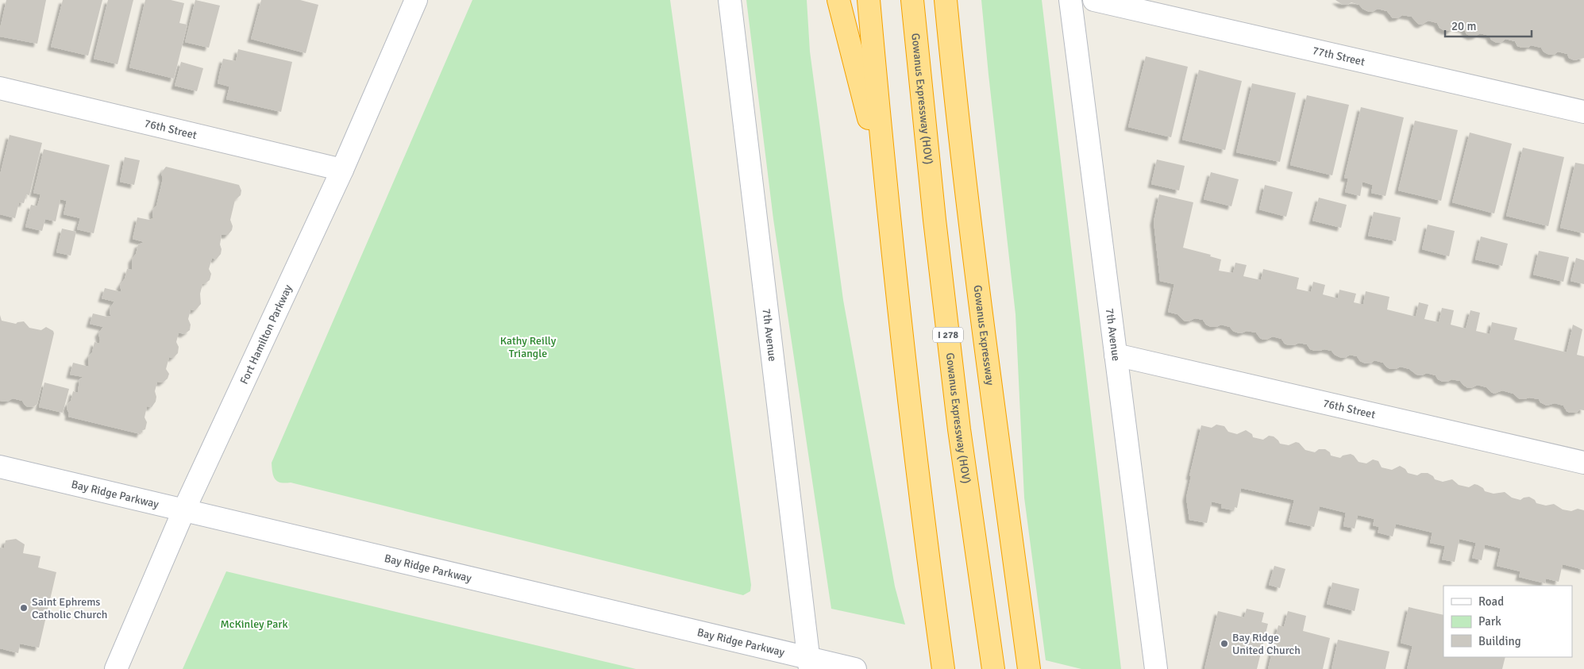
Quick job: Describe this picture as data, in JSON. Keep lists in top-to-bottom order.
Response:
{
  "streets": {
    "highway": ["Gowanus Expressway (HOV)", "I 278", "Gowanus Expressway"],
    "main road": [
      "77th Street",
      "76th Street",
      "Fort Hamilton Parkway",
      "7th Avenue",
      "Bay Ridge Parkway"
    ]
  },
  "crossings": [
    ["76th Street", "Fort Hamilton Parkway"],
    ["76th Street", "7th Avenue"],
    ["Fort Hamilton Parkway", "Bay Ridge Parkway"],
    ["7th Avenue", "Bay Ridge Parkway"]
  ],
  "parks": ["Kathy Reilly Triangle", "McKinley Park"],
  "places": ["Saint Ephrems Catholic Church", "Bay Ridge United Church"],
  "legend": ["Road", "Park", "Building"],
  "scale_bar": "20 m"
}
